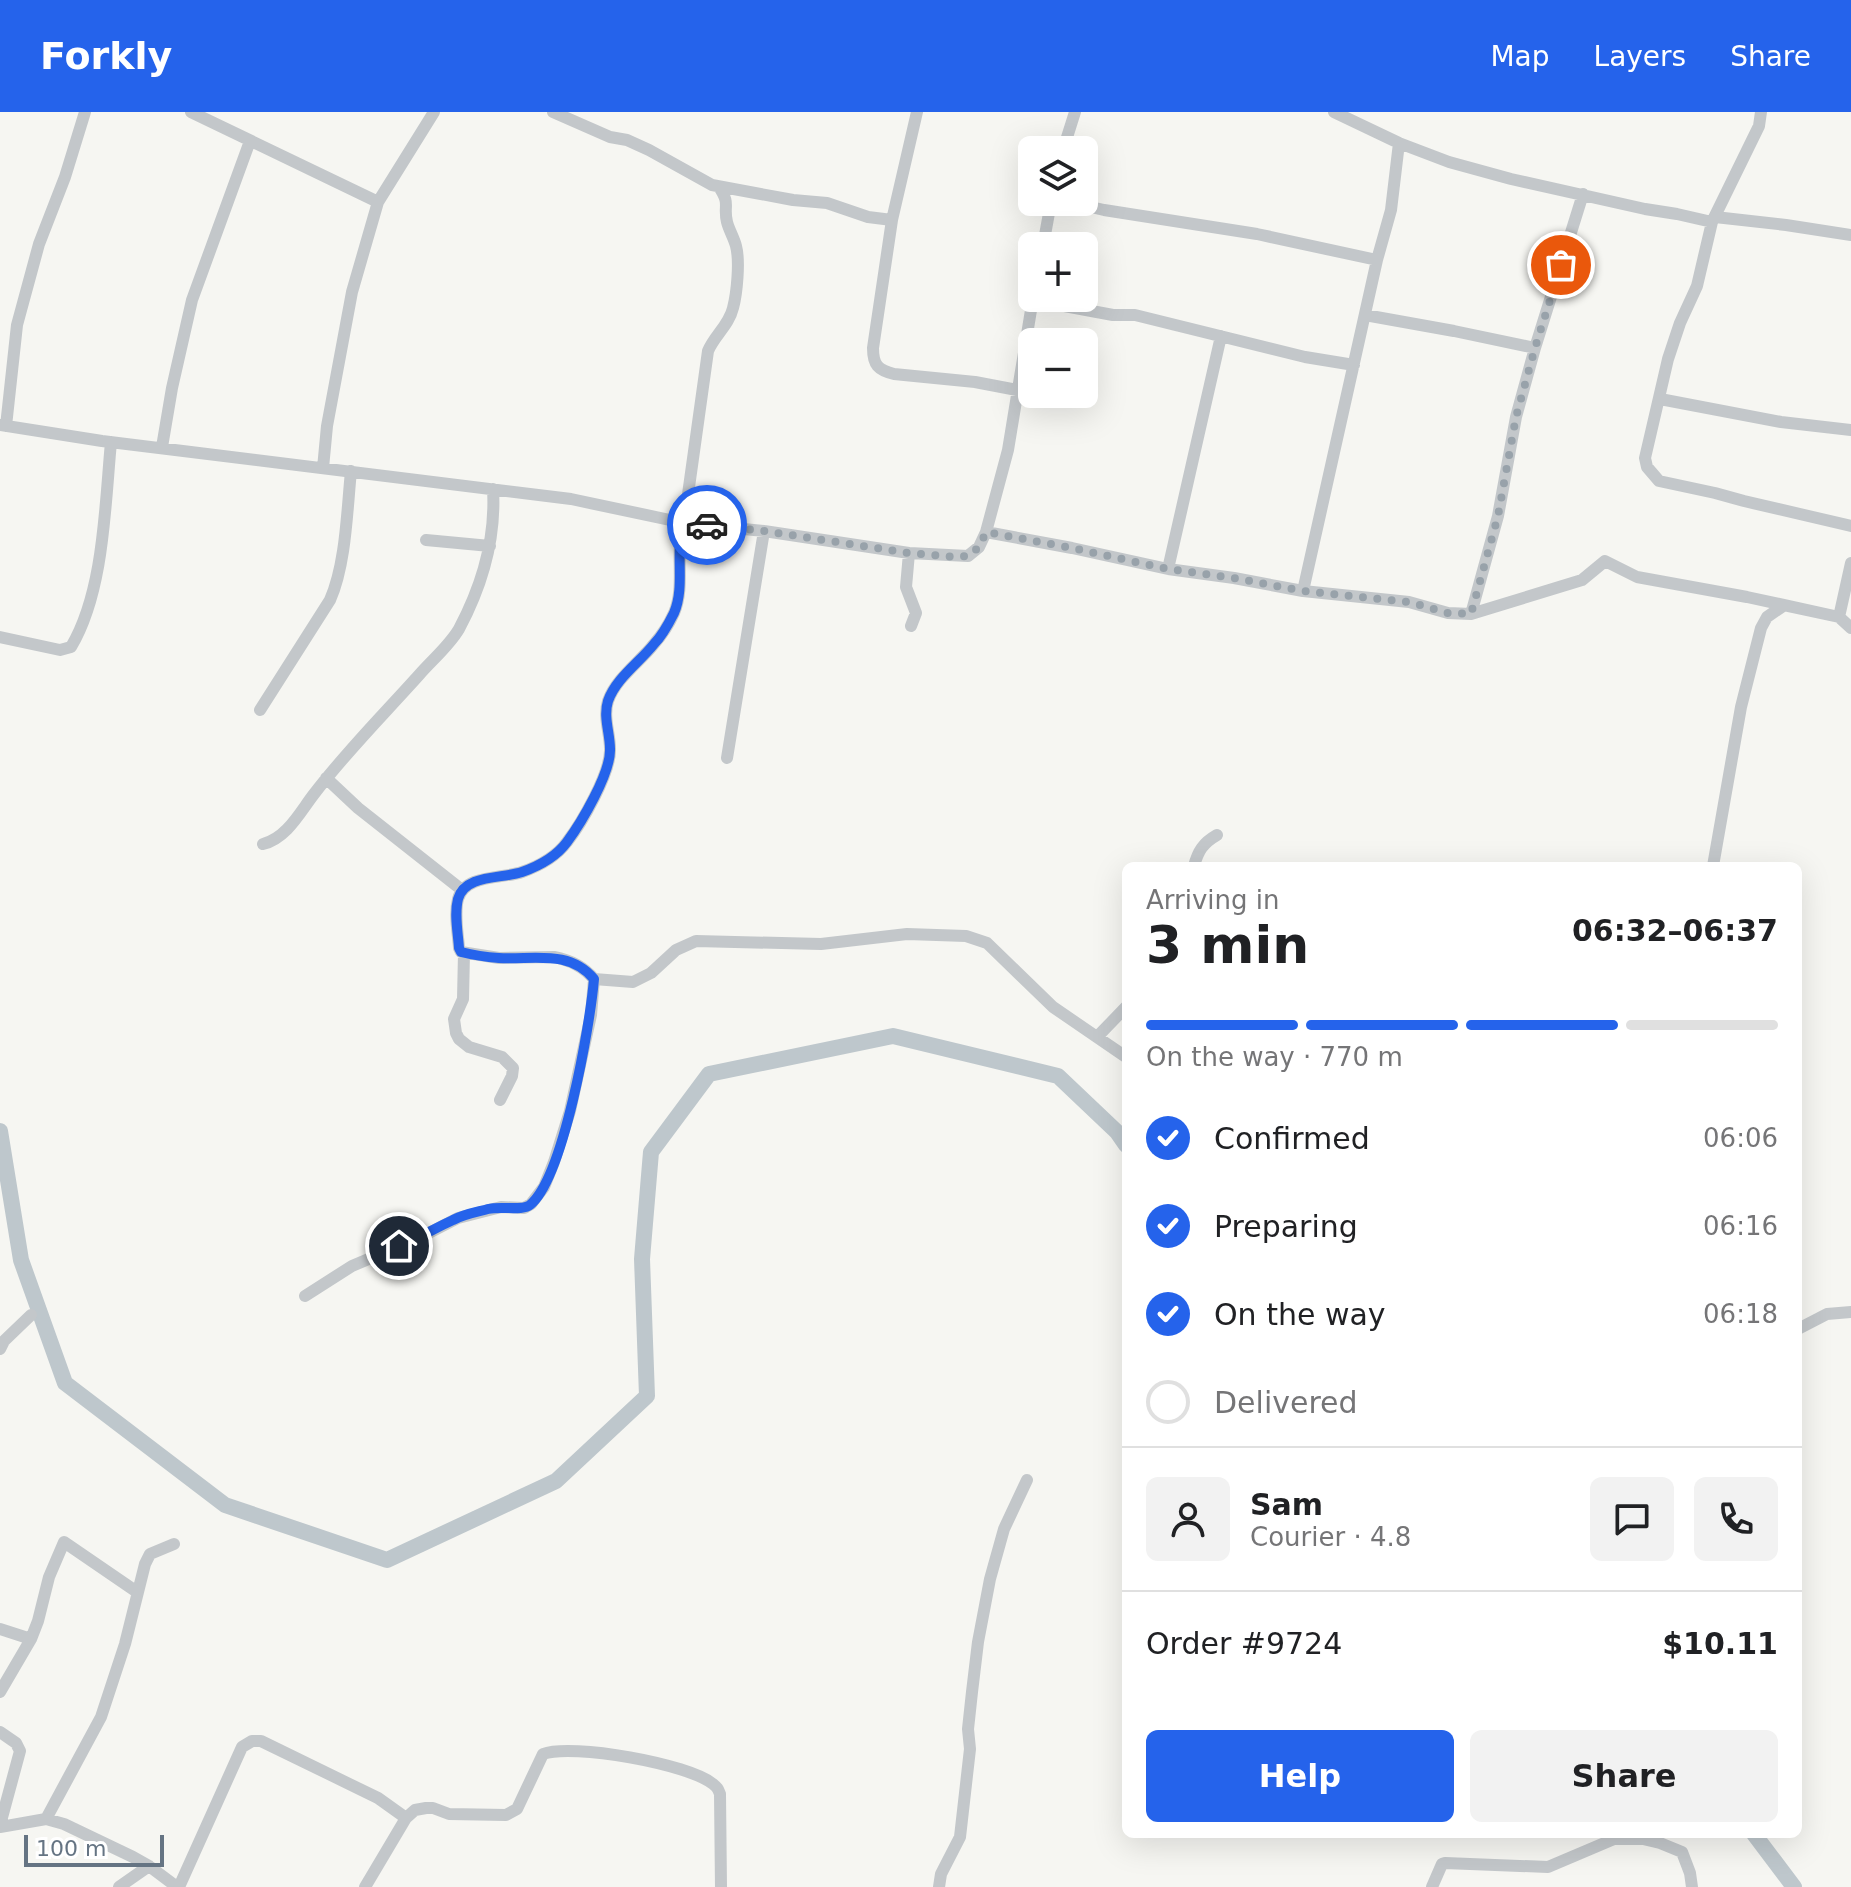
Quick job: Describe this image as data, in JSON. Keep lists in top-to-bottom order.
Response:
{
  "scale_bar": "100 m",
  "page": {
    "header": "Forkly",
    "nav": ["Map", "Layers", "Share"],
    "map_buttons": ["+", "−"],
    "heading": ["3 min", "Arriving in", "06:32–06:37"],
    "panel": [
      "Sam",
      "Courier · 4.8",
      "Order #9724",
      "$10.11"
    ],
    "bar": "On the way · 770 m",
    "list": [
      ["Confirmed", "06:06"],
      ["Preparing", "06:16"],
      ["On the way", "06:18"],
      "Delivered"
    ],
    "buttons": ["Help", "Share"],
    "scale": "100 m"
  }
}
